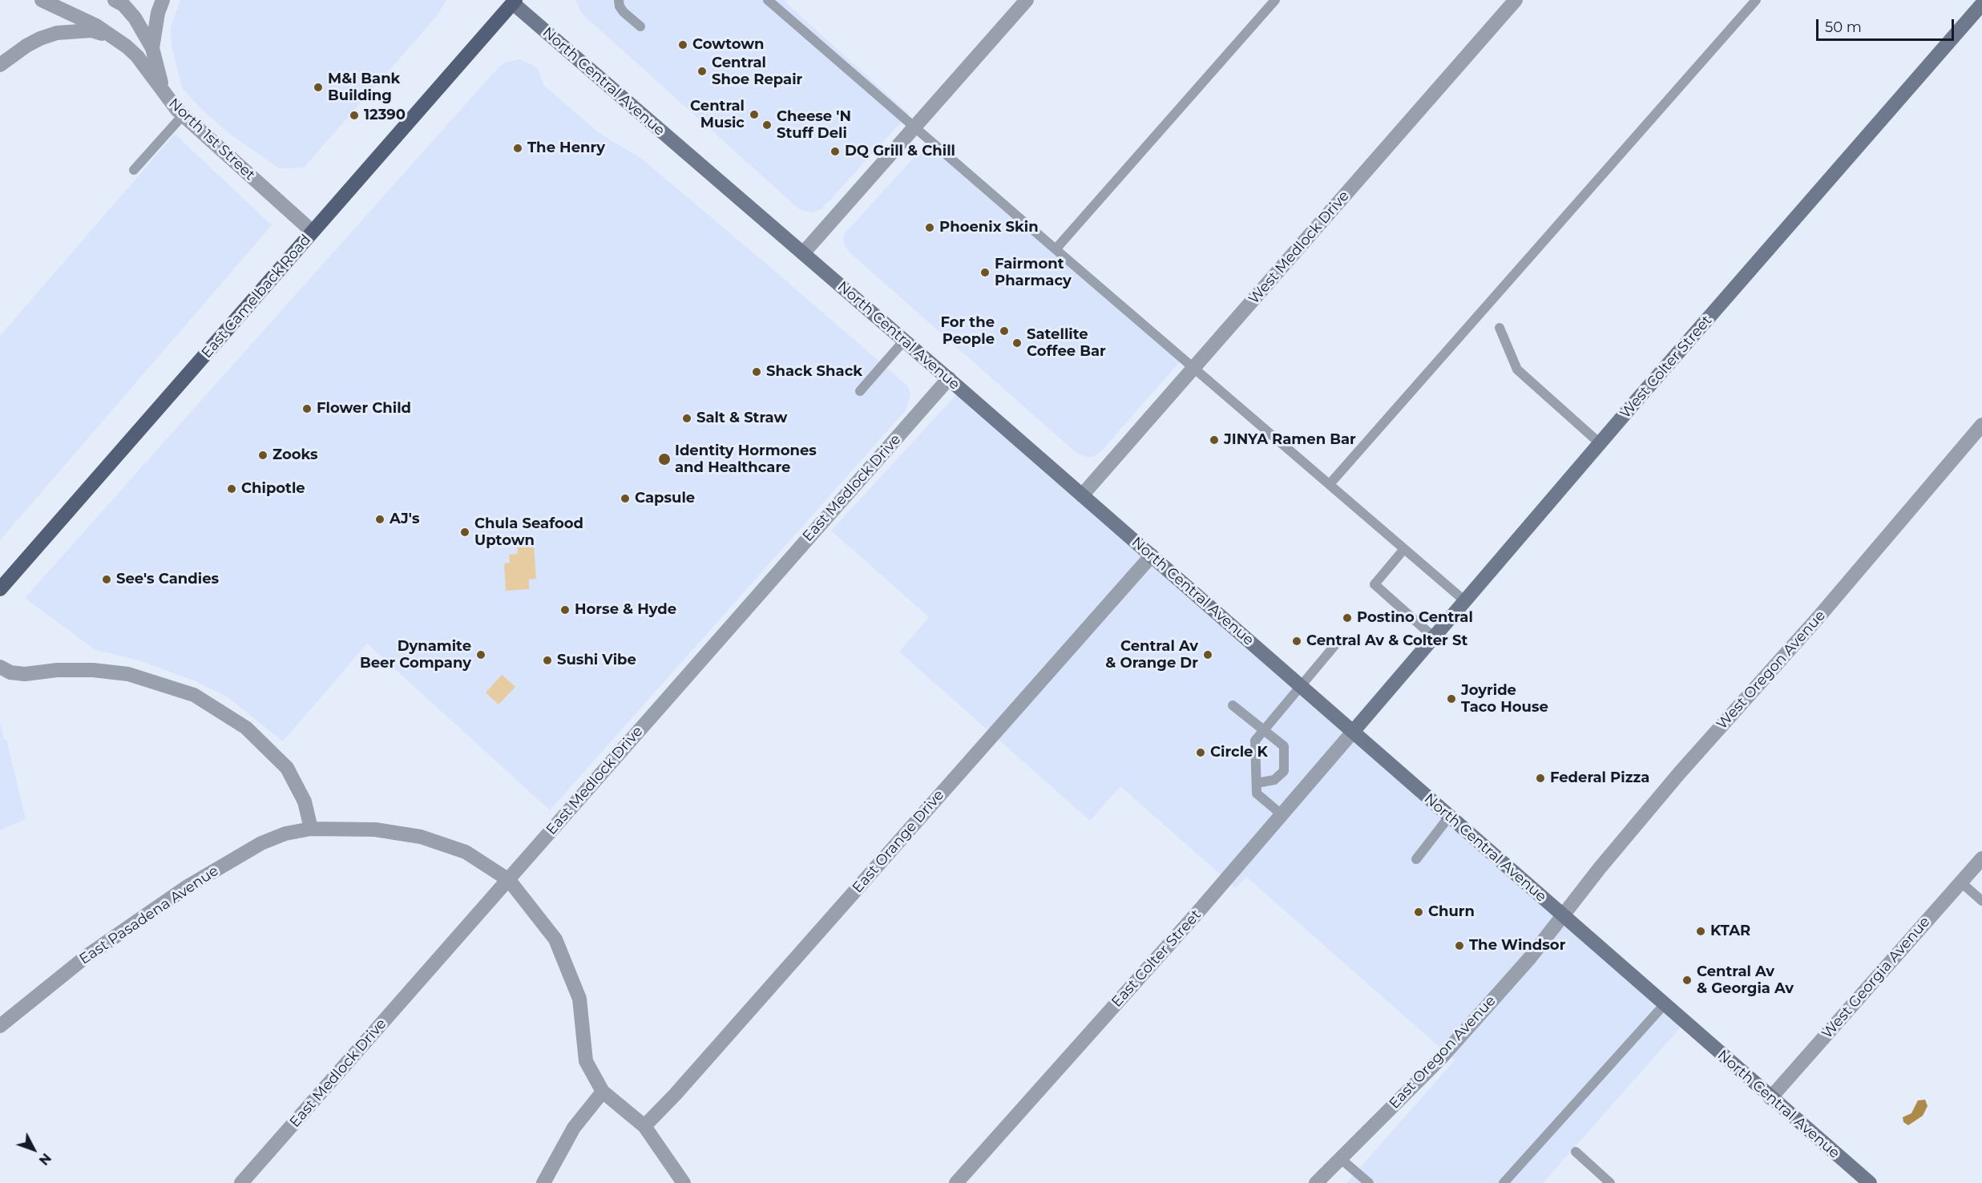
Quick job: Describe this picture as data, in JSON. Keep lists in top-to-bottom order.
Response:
{
  "streets": {
    "main road": ["North Central Avenue", "East Camelback Road", "West Colter Street"],
    "street": [
      "North 1st Street",
      "West Medlock Drive",
      "East Medlock Drive",
      "West Oregon Avenue",
      "East Orange Drive",
      "East Pasadena Avenue",
      "East Colter Street",
      "West Georgia Avenue",
      "East Oregon Avenue"
    ]
  },
  "crossings": [
    ["North Central Avenue", "West Medlock Drive"],
    ["North Central Avenue", "East Camelback Road"],
    ["North Central Avenue", "West Colter Street"],
    ["North Central Avenue", "East Medlock Drive"],
    ["North Central Avenue", "West Oregon Avenue"],
    ["North Central Avenue", "East Orange Drive"],
    ["North Central Avenue", "East Colter Street"],
    ["North Central Avenue", "West Georgia Avenue"],
    ["North Central Avenue", "East Oregon Avenue"],
    ["North 1st Street", "East Camelback Road"],
    ["West Colter Street", "East Colter Street"],
    ["East Medlock Drive", "East Pasadena Avenue"],
    ["West Oregon Avenue", "East Oregon Avenue"]
  ],
  "places": [
    "Cowtown",
    "Central Shoe Repair",
    "M&I Bank Building",
    "Central Music",
    "12390",
    "Cheese 'N Stuff Deli",
    "The Henry",
    "DQ Grill & Chill",
    "Phoenix Skin",
    "Fairmont Pharmacy",
    "For the People",
    "Satellite Coffee Bar",
    "Shack Shack",
    "Flower Child",
    "Salt & Straw",
    "JINYA Ramen Bar",
    "Zooks",
    "Identity Hormones and Healthcare",
    "Chipotle",
    "Capsule",
    "AJ's",
    "Chula Seafood Uptown",
    "See's Candies",
    "Horse & Hyde",
    "Postino Central",
    "Central Av & Colter St",
    "Dynamite Beer Company",
    "Central Av & Orange Dr",
    "Sushi Vibe",
    "Joyride Taco House",
    "Circle K",
    "Federal Pizza",
    "Churn",
    "KTAR",
    "The Windsor",
    "Central Av & Georgia Av"
  ],
  "scale_bar": "50 m",
  "north": "bottom right"
}
